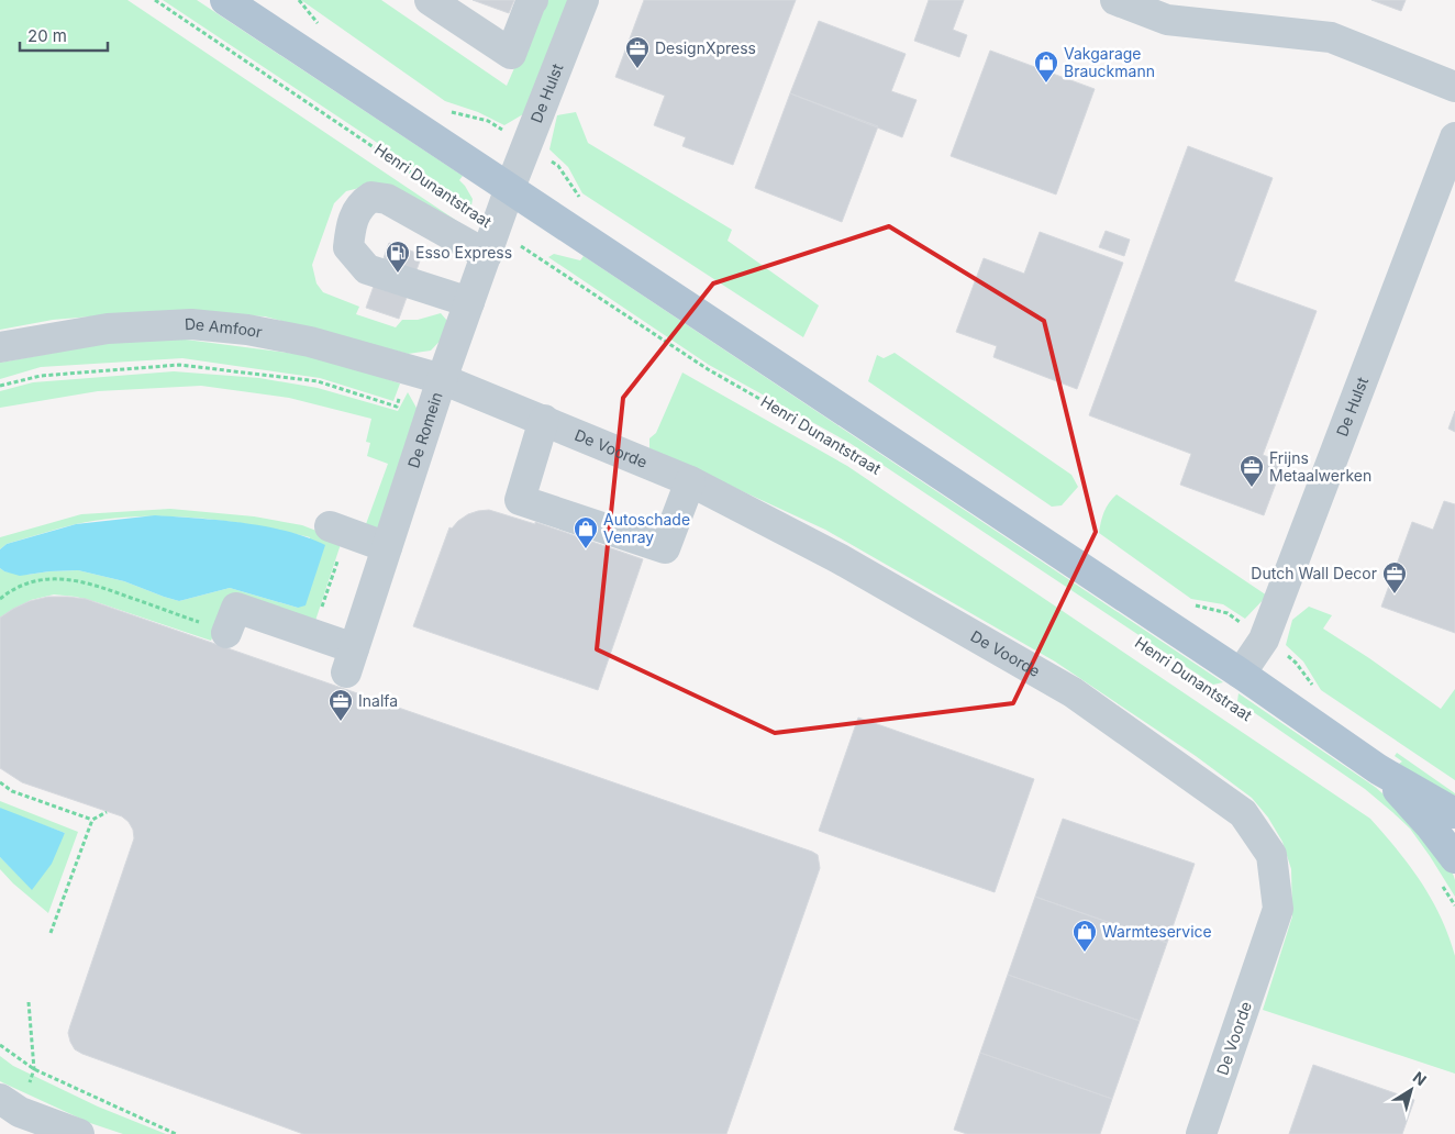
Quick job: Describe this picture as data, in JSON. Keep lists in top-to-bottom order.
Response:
{
  "streets": {
    "main road": ["Henri Dunantstraat"],
    "street": [
      "De Hulst",
      "De Amfoor",
      "De Romein",
      "De Voorde"
    ]
  },
  "crossings": [
    ["De Hulst", "Henri Dunantstraat"],
    ["De Hulst", "De Romein"],
    ["Henri Dunantstraat", "De Romein"],
    ["De Amfoor", "De Romein"],
    ["De Amfoor", "De Voorde"],
    ["De Romein", "De Voorde"]
  ],
  "places": {
    "office": [
      "DesignXpress",
      "Frijns Metaalwerken",
      "Dutch Wall Decor",
      "Inalfa"
    ],
    "shop": ["Vakgarage Brauckmann", "Autoschade Venray", "Warmteservice"],
    "fuel station": ["Esso Express"]
  },
  "scale_bar": "20 m",
  "north": "top right"
}
